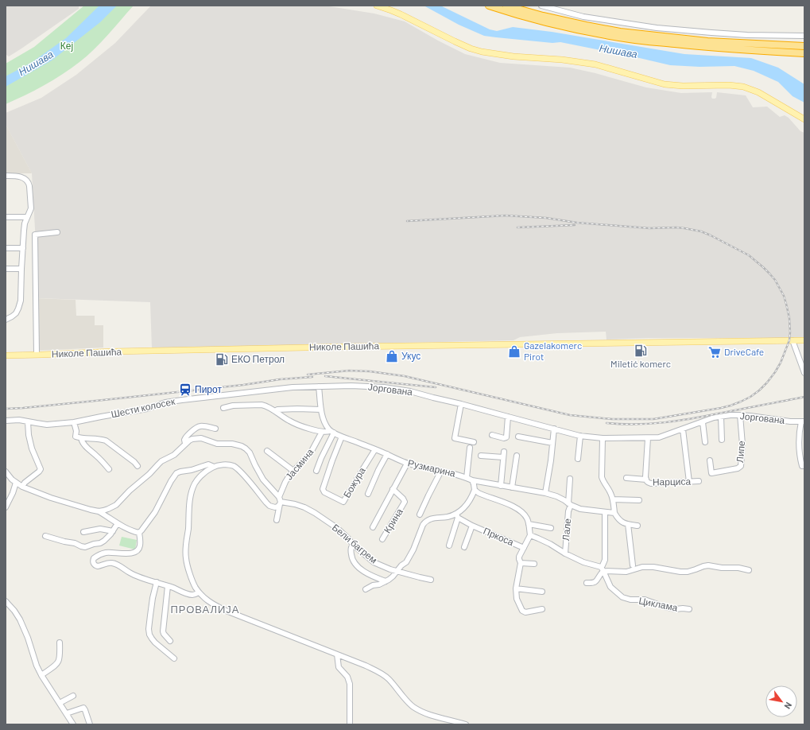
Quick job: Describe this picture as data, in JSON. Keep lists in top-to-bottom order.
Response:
{
  "streets": {
    "main road": ["Николе Пашића"],
    "street": [
      "Јоргована",
      "Шести колосек",
      "Липе",
      "Јасмина",
      "Рузмарина",
      "Нарциса",
      "Божура",
      "Крина",
      "Лале",
      "Пркоса",
      "Бели багрем",
      "Циклама"
    ]
  },
  "crossings": [
    ["Јоргована", "Шести колосек"],
    ["Јоргована", "Липе"],
    ["Јоргована", "Нарциса"],
    ["Јасмина", "Бели багрем"],
    ["Рузмарина", "Божура"],
    ["Рузмарина", "Крина"]
  ],
  "districts": ["ПРОВАЛИЈА"],
  "water": ["Нишава"],
  "parks": ["Кеј"],
  "places": {
    "fuel station": ["Miletić komerc", "ЕКО Петрол"],
    "shop": ["Gazelakomerc Pirot", "Укус"],
    "supermarket": ["DriveCafe"],
    "station": ["Пирот"]
  },
  "north": "bottom right"
}
